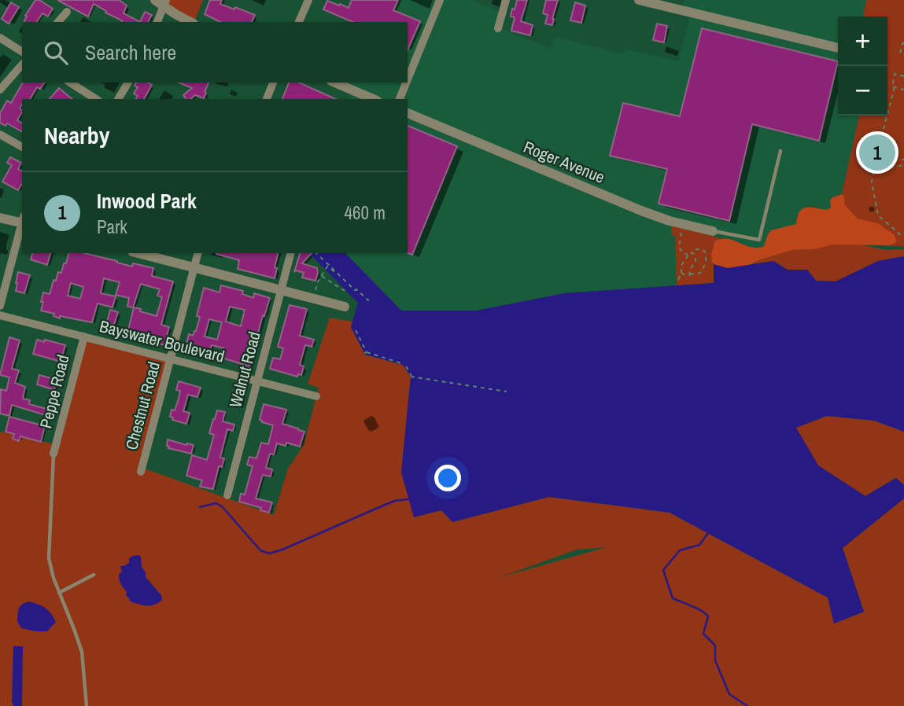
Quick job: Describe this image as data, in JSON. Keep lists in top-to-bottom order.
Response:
{
  "streets": {
    "street": [
      "Roger Avenue",
      "Bayswater Boulevard",
      "Walnut Road",
      "Peppe Road",
      "Chestnut Road"
    ]
  },
  "crossings": [
    ["Bayswater Boulevard", "Walnut Road"],
    ["Bayswater Boulevard", "Peppe Road"],
    ["Bayswater Boulevard", "Chestnut Road"]
  ],
  "page": {
    "map_buttons": ["+", "−"],
    "search": "Search here",
    "heading": "Nearby",
    "pins": "1",
    "list": [
      {
        "mark": "1",
        "name": "Inwood Park",
        "note": "Park",
        "value": "460 m"
      }
    ]
  }
}
